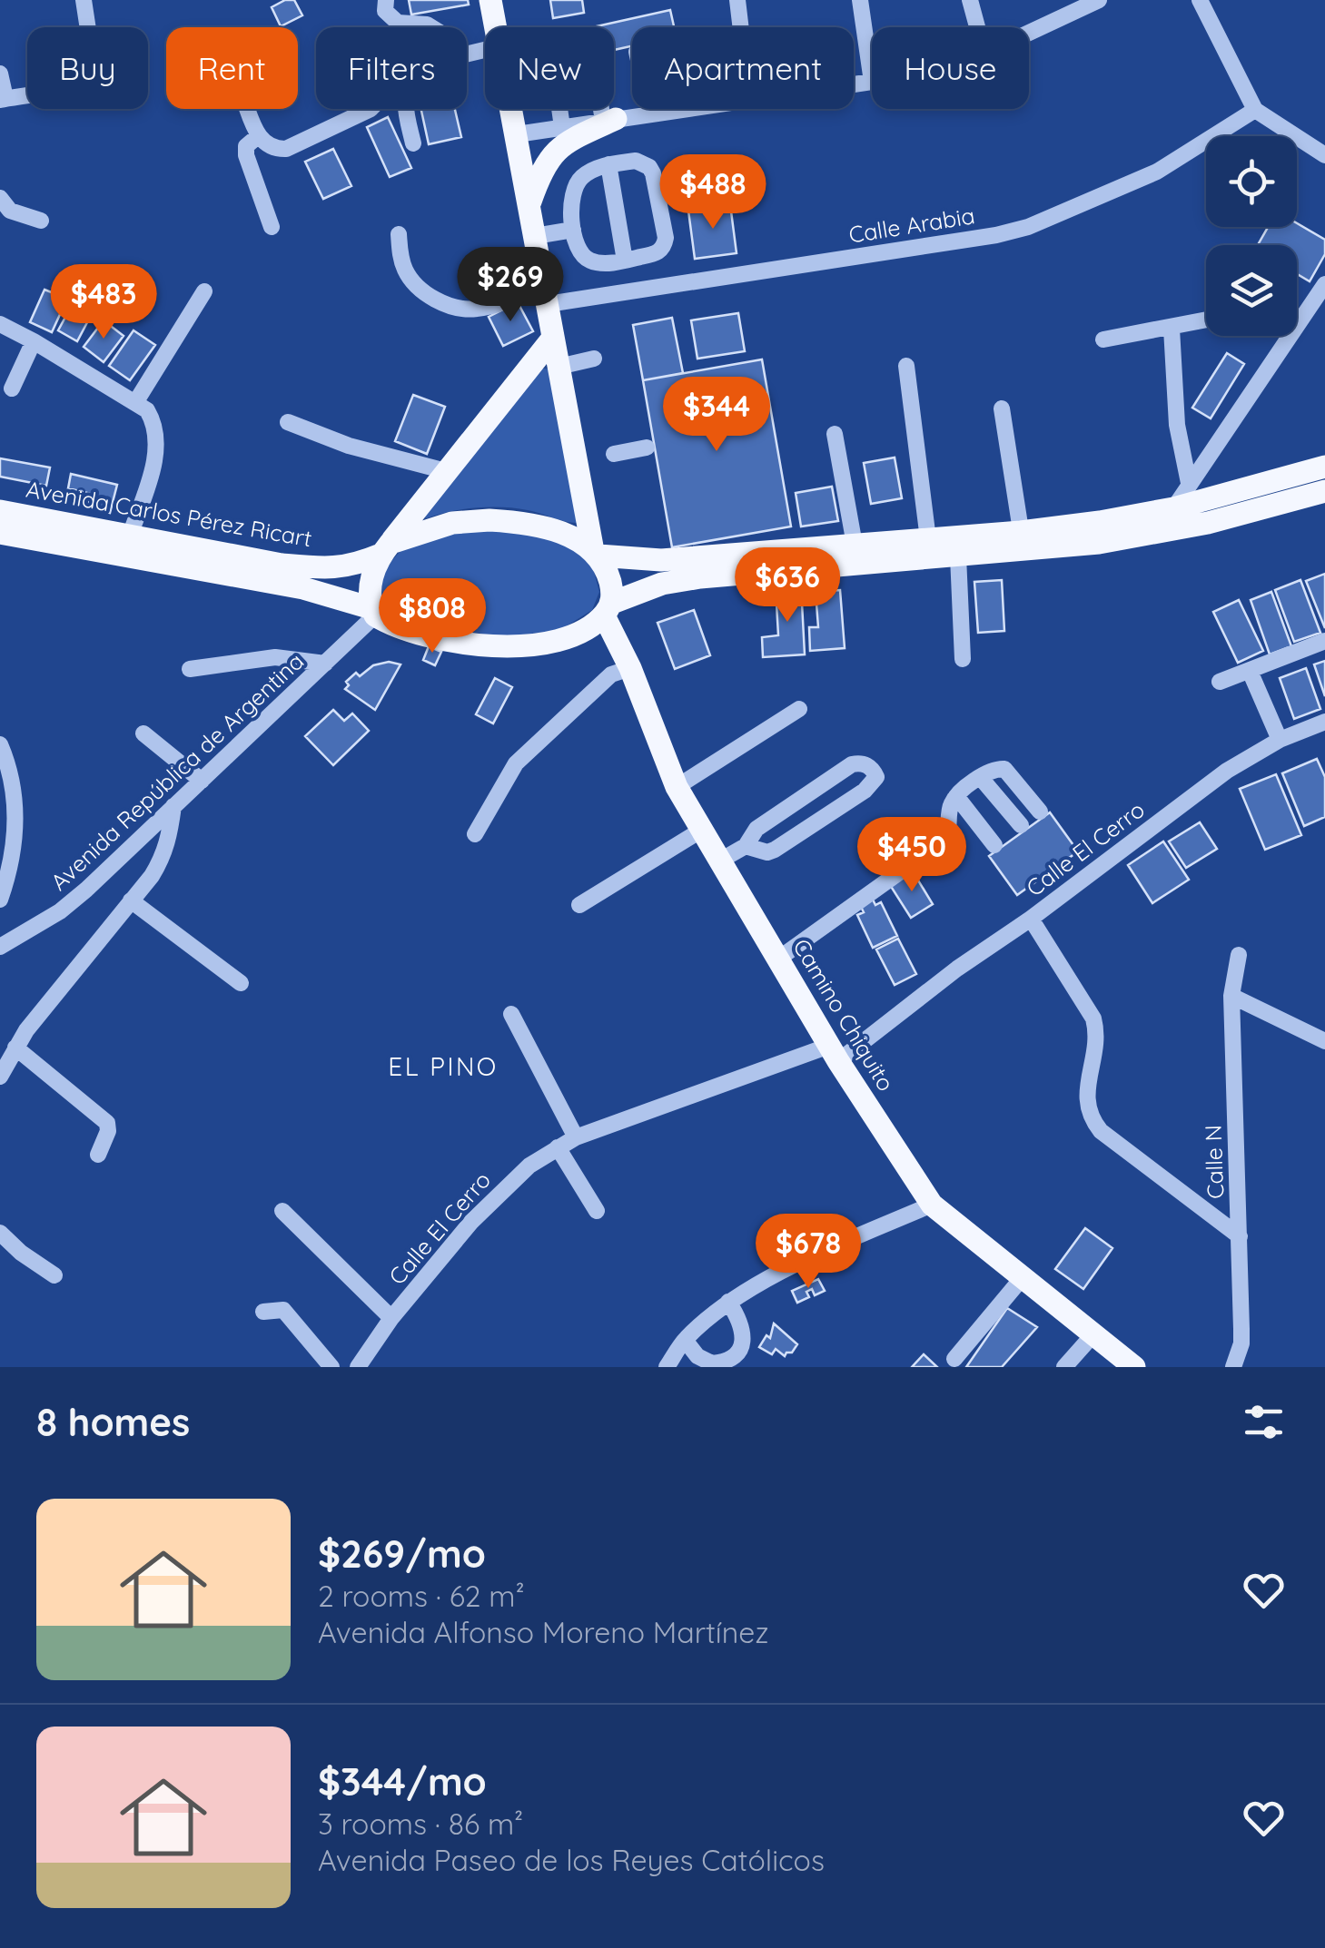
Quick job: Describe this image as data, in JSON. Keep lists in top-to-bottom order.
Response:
{
  "streets": {
    "main road": ["Avenida Carlos Pérez Ricart", "Camino Chiquito"],
    "street": [
      "Calle Arabia",
      "Avenida República de Argentina",
      "Calle El Cerro",
      "Calle N"
    ]
  },
  "crossings": [
    ["Calle Arabia", "Camino Chiquito"],
    ["Avenida Carlos Pérez Ricart", "Camino Chiquito"],
    ["Calle El Cerro", "Camino Chiquito"]
  ],
  "districts": ["EL PINO"],
  "page": {
    "chip": [
      "Buy",
      "Rent",
      "Filters",
      "New",
      "Apartment",
      "House"
    ],
    "price": [
      "$488",
      "$269",
      "$483",
      "$344",
      "$636",
      "$808",
      "$450",
      "$678"
    ],
    "heading": "8 homes",
    "list": [
      {
        "name": "$269/mo",
        "note": "2 rooms · 62 m² · Avenida Alfonso Moreno Martínez"
      },
      {
        "name": "$344/mo",
        "note": "3 rooms · 86 m² · Avenida Paseo de los Reyes Católicos"
      }
    ]
  }
}
